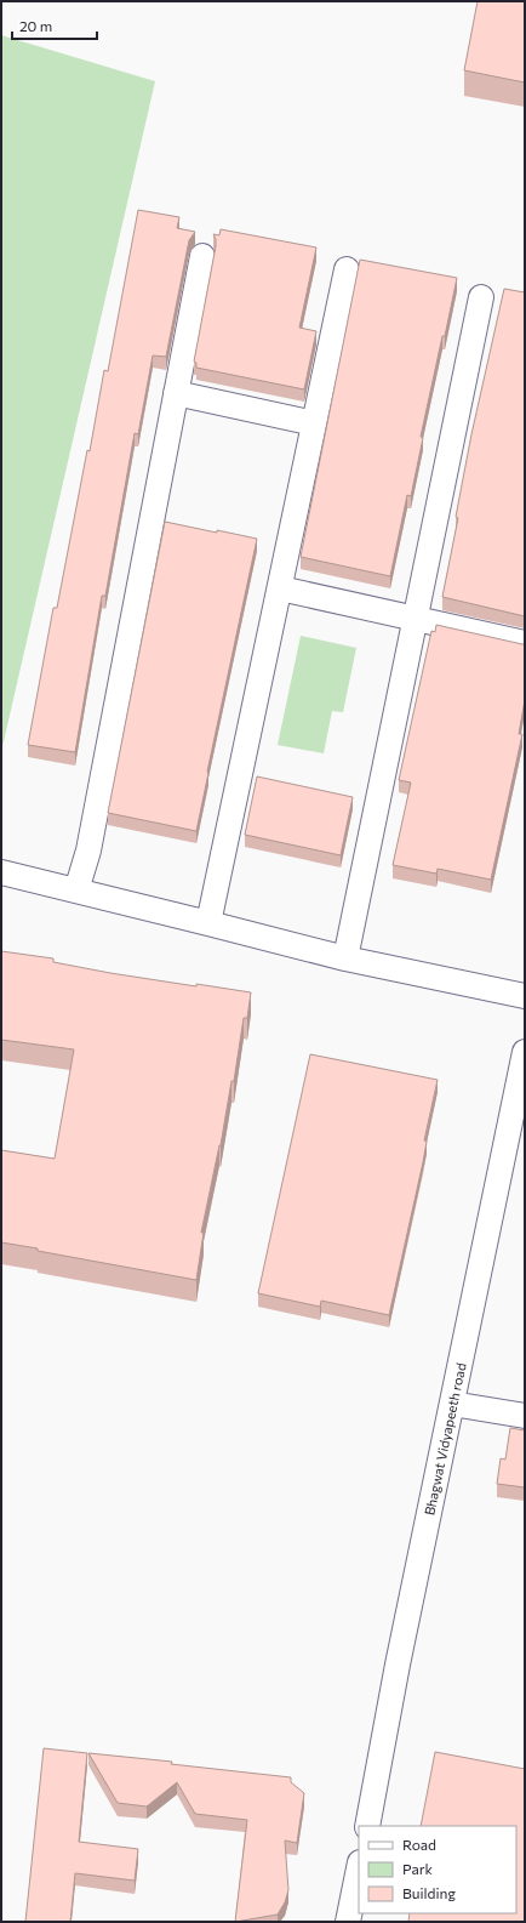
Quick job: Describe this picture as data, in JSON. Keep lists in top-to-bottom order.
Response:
{
  "streets": {
    "street": ["Bhagwat Vidyapeeth road"]
  },
  "legend": ["Road", "Park", "Building"],
  "scale_bar": "20 m"
}
